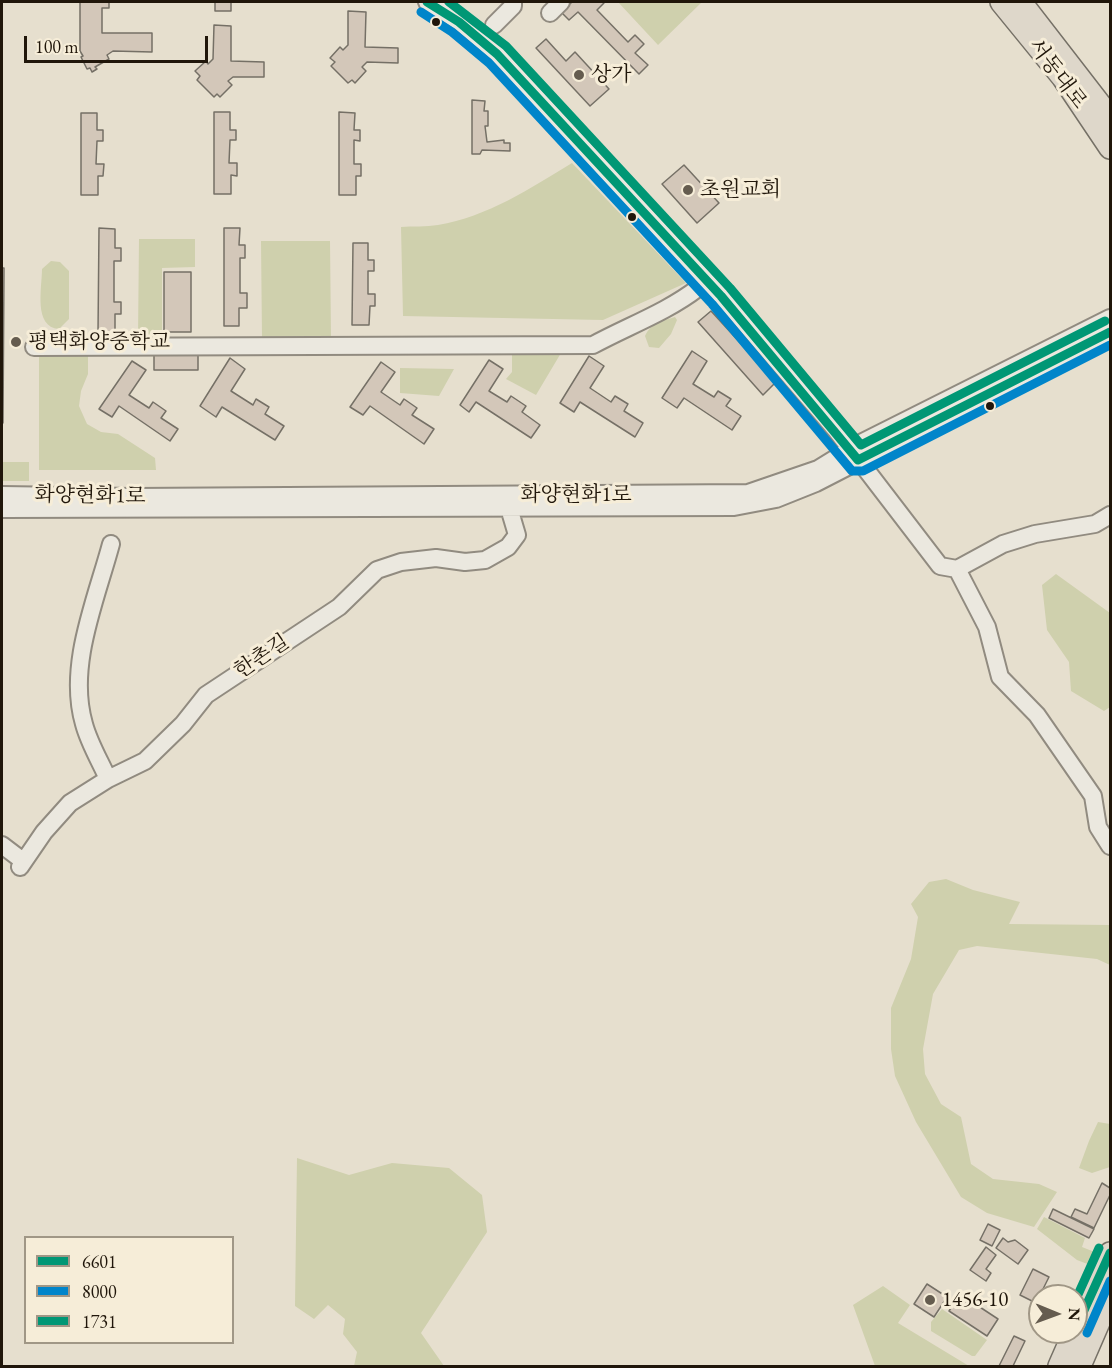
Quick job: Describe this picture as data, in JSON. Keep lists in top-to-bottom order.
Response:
{
  "streets": {
    "main road": ["서동대로"],
    "street": ["화양현화1로", "한촌길"]
  },
  "crossings": [
    ["화양현화1로", "한촌길"]
  ],
  "places": [
    "상가",
    "초원교회",
    "평택화양중학교",
    "1456-10"
  ],
  "lines": ["transit line 6601", "transit line 1731", "transit line 8000"],
  "legend": ["6601", "8000", "1731"],
  "scale_bar": "100 m",
  "north": "right"
}
